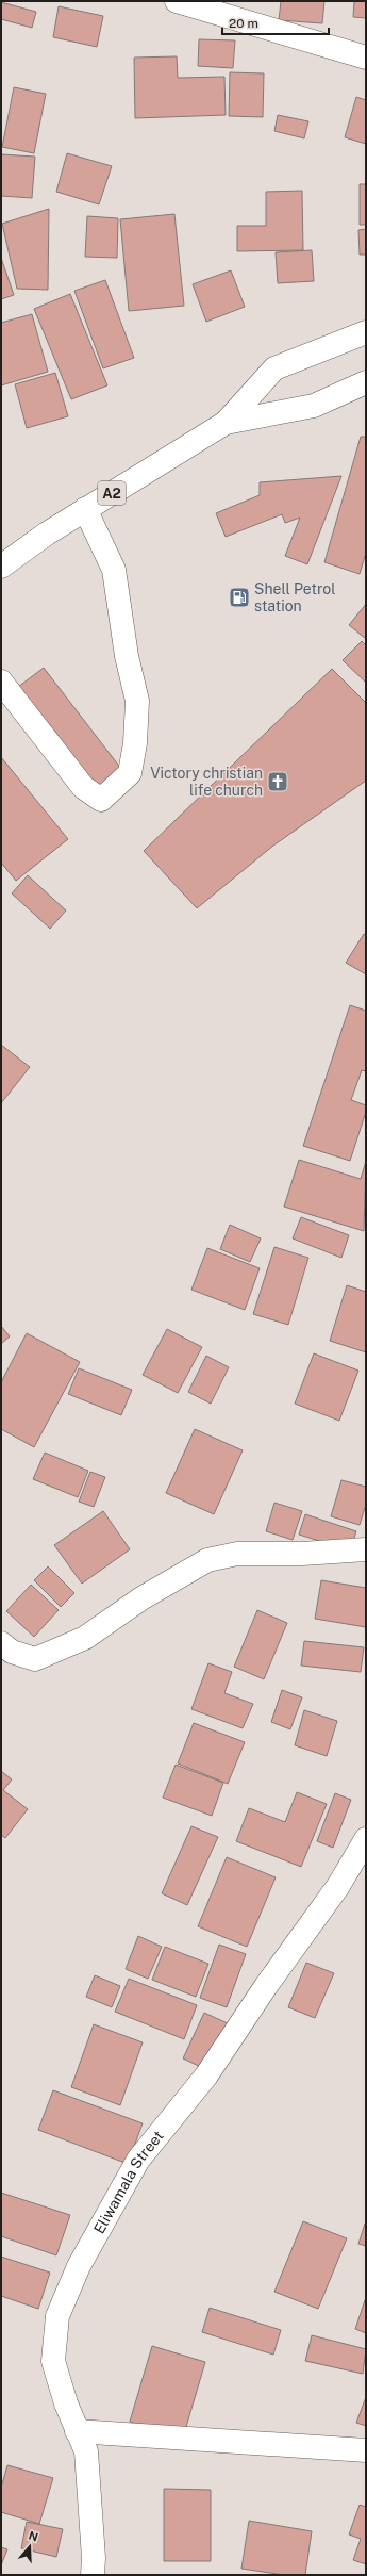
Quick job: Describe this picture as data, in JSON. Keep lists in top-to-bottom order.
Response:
{
  "streets": {
    "main road": ["A2", "Eliwamala Street"]
  },
  "places": {
    "fuel station": ["Shell Petrol station"],
    "church": ["Victory christian life church"]
  },
  "scale_bar": "20 m",
  "north": "top"
}
